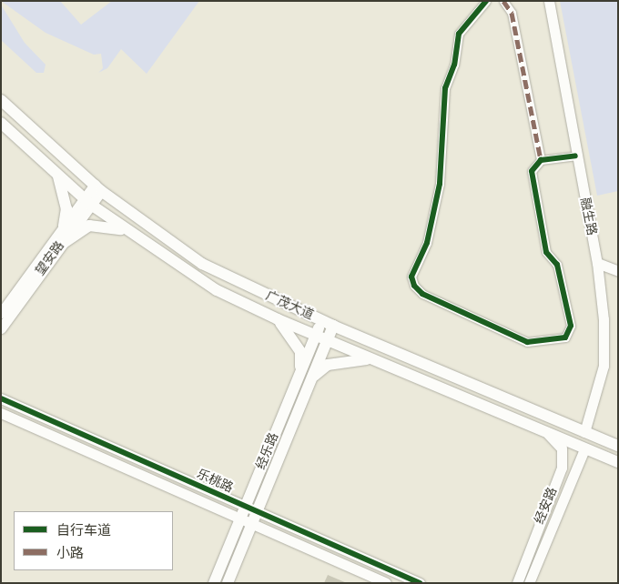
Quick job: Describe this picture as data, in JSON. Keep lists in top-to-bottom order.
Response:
{
  "streets": {
    "main road": ["广茂大道", "经乐路"],
    "street": [
      "融生路",
      "望安路",
      "乐桃路",
      "经安路"
    ]
  },
  "crossings": [
    ["融生路", "广茂大道"],
    ["望安路", "广茂大道"],
    ["广茂大道", "经乐路"],
    ["广茂大道", "经安路"],
    ["经乐路", "乐桃路"]
  ],
  "legend": ["自行车道", "小路"]
}
